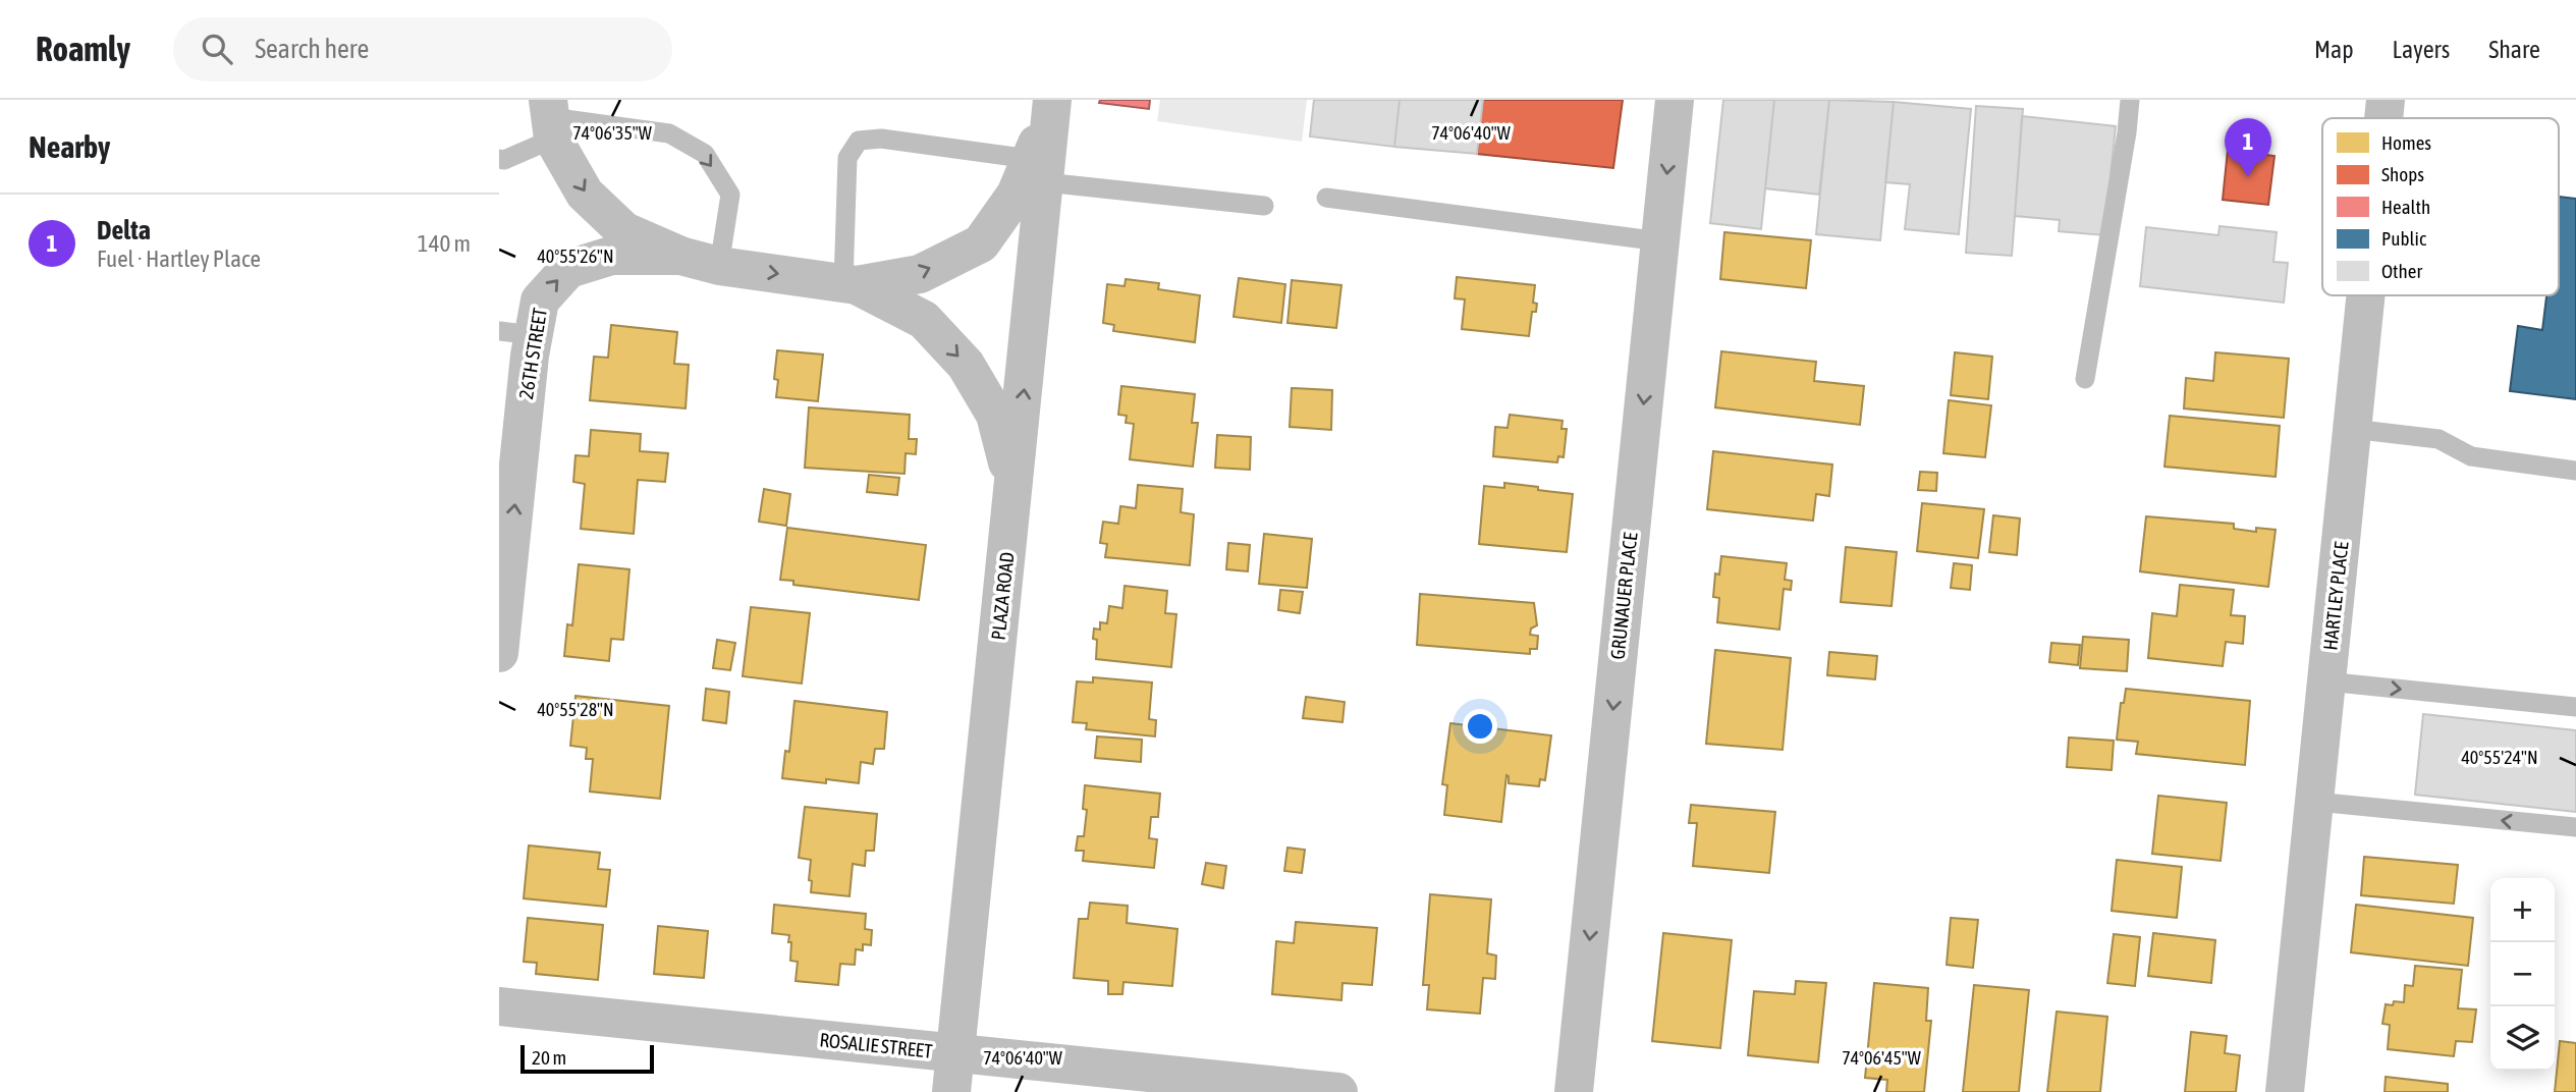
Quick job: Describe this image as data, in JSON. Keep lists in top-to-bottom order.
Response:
{
  "streets": {
    "street": [
      "26TH STREET",
      "PLAZA ROAD",
      "GRUNAUER PLACE",
      "HARTLEY PLACE",
      "ROSALIE STREET"
    ]
  },
  "crossings": [
    ["PLAZA ROAD", "ROSALIE STREET"]
  ],
  "one_way": ["26TH STREET", "GRUNAUER PLACE"],
  "legend": [
    "Homes",
    "Shops",
    "Health",
    "Public",
    "Other"
  ],
  "scale_bar": "20 m",
  "page": {
    "header": "Roamly",
    "search": "Search here",
    "nav": ["Map", "Layers", "Share"],
    "heading": "Nearby",
    "pins": "1",
    "list": [
      {
        "mark": "1",
        "name": "Delta",
        "note": "Fuel · Hartley Place",
        "value": "140 m"
      }
    ],
    "map_buttons": ["+", "−"],
    "scale": "20 m"
  },
  "coordinates": [
    "74°06'35\"W",
    "74°06'40\"W",
    "40°55'26\"N",
    "40°55'28\"N",
    "40°55'24\"N",
    "74°06'45\"W"
  ]
}
